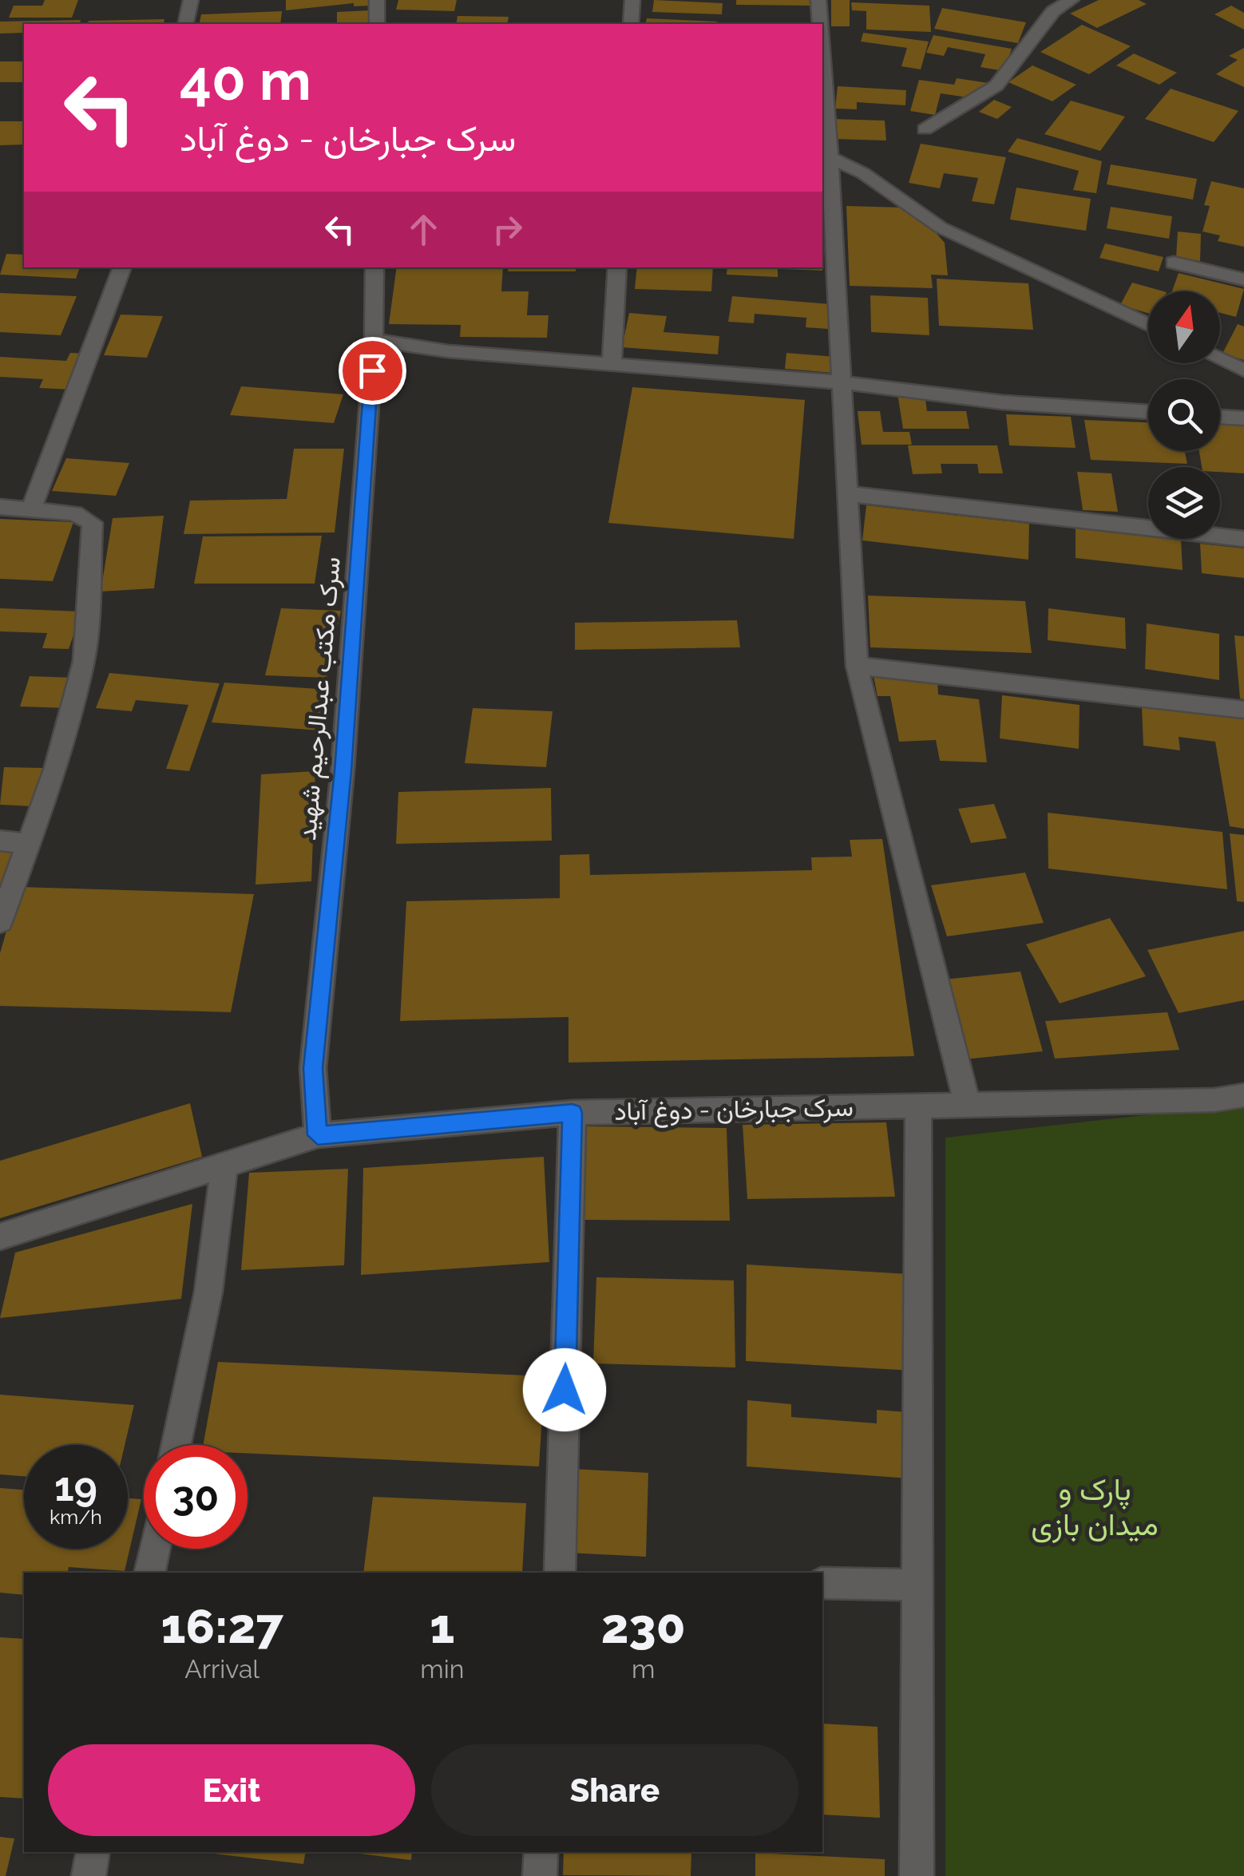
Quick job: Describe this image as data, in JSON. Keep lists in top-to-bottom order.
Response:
{
  "streets": {
    "street": ["سرک مکتب عبدالرحیم شهید", "سرک جبارخان - دوغ آباد"]
  },
  "crossings": [
    ["سرک مکتب عبدالرحیم شهید", "سرک جبارخان - دوغ آباد"]
  ],
  "parks": ["پارک و میدان بازی"],
  "north": "top",
  "page": {
    "turn": ["40 m", "سرک جبارخان - دوغ آباد"],
    "speed": "19 km/h",
    "limit": "30",
    "eta": [
      "16:27",
      "Arrival",
      "1",
      "min",
      "230",
      "m"
    ],
    "buttons": ["Exit", "Share"]
  }
}
